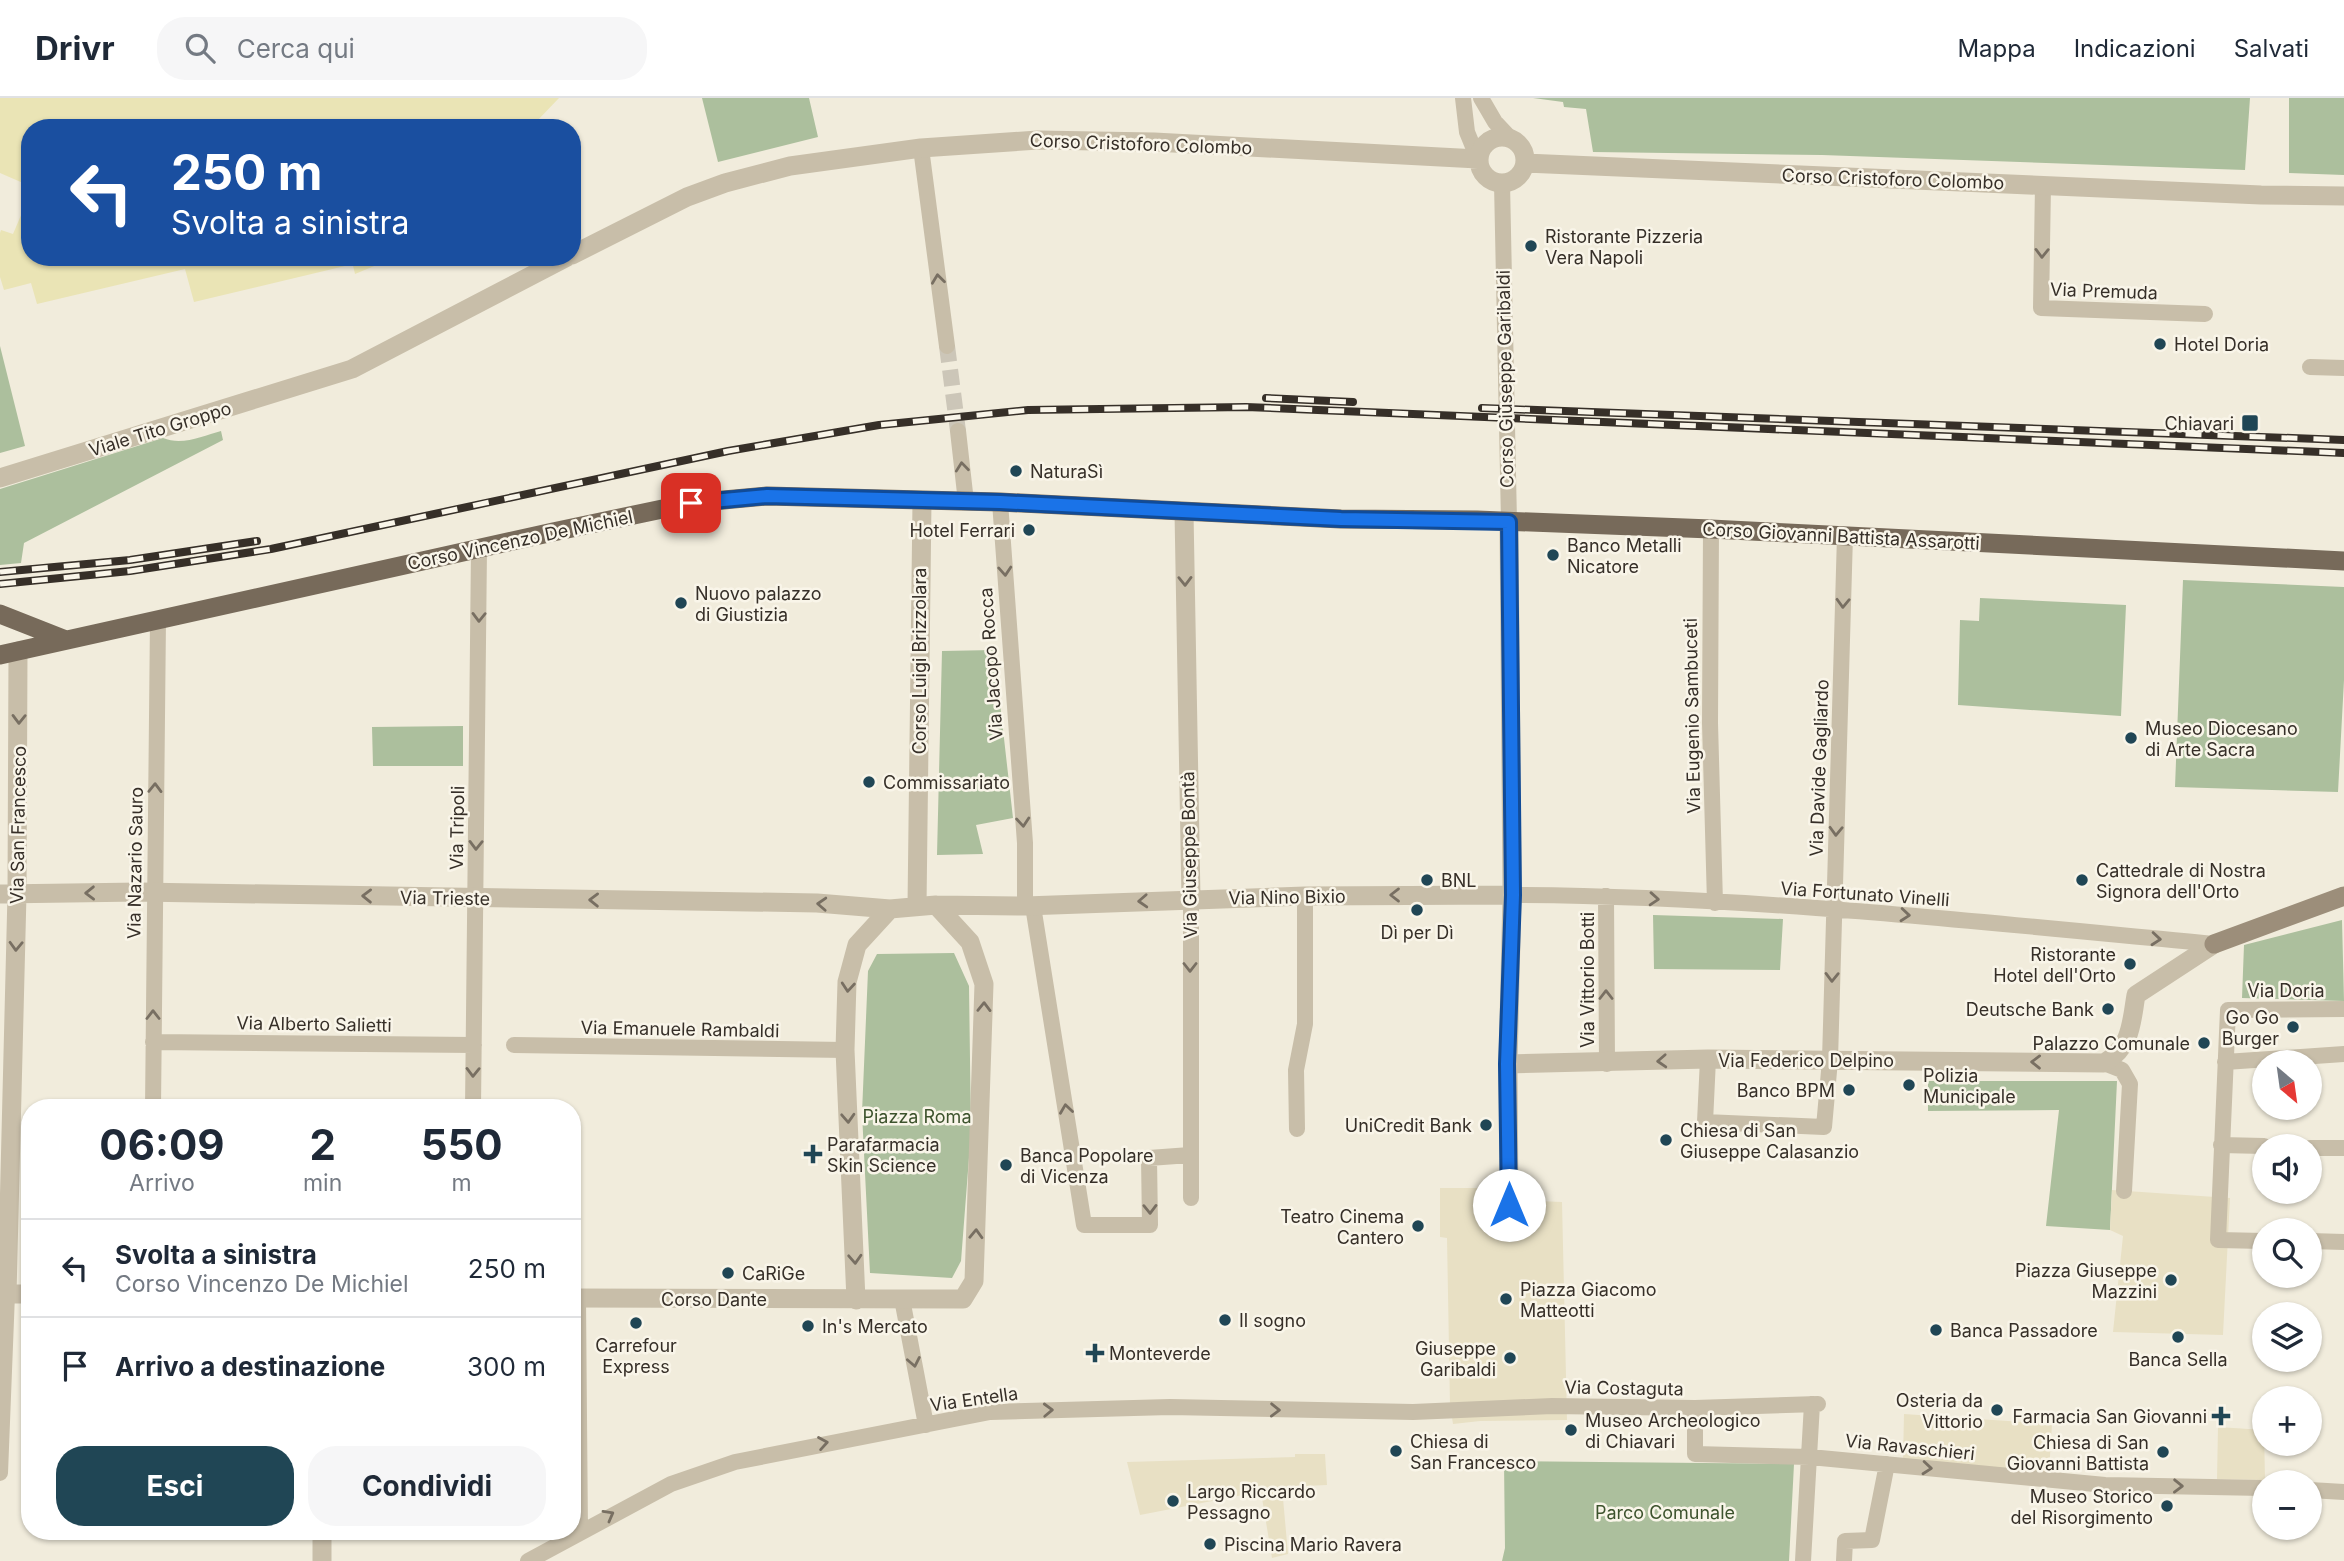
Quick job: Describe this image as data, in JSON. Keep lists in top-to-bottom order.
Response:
{
  "streets": {
    "main road": ["Corso Giovanni Battista Assarotti", "Corso Vincenzo De Michiel"],
    "street": [
      "Corso Cristoforo Colombo",
      "Via Premuda",
      "Corso Giuseppe Garibaldi",
      "Viale Tito Groppo",
      "Corso Luigi Brizzolara",
      "Via Jacopo Rocca",
      "Via Eugenio Sambuceti",
      "Via Davide Gagliardo",
      "Via San Francesco",
      "Via Tripoli",
      "Via Giuseppe Bontà",
      "Via Nazario Sauro",
      "Via Fortunato Vinelli",
      "Via Nino Bixio",
      "Via Trieste",
      "Via Vittorio Botti",
      "Via Doria",
      "Via Alberto Salietti",
      "Via Emanuele Rambaldi",
      "Via Federico Delpino",
      "Corso Dante",
      "Via Costaguta",
      "Via Entella",
      "Via Ravaschieri"
    ]
  },
  "crossings": [
    ["Corso Cristoforo Colombo", "Via Premuda"],
    ["Corso Cristoforo Colombo", "Corso Giuseppe Garibaldi"],
    ["Corso Giuseppe Garibaldi", "Corso Giovanni Battista Assarotti"],
    ["Corso Giuseppe Garibaldi", "Corso Vincenzo De Michiel"],
    ["Corso Giuseppe Garibaldi", "Via Fortunato Vinelli"],
    ["Corso Giuseppe Garibaldi", "Via Nino Bixio"],
    ["Corso Giuseppe Garibaldi", "Via Federico Delpino"],
    ["Corso Giovanni Battista Assarotti", "Corso Vincenzo De Michiel"],
    ["Corso Giovanni Battista Assarotti", "Via Eugenio Sambuceti"],
    ["Corso Giovanni Battista Assarotti", "Via Davide Gagliardo"],
    ["Corso Vincenzo De Michiel", "Corso Luigi Brizzolara"],
    ["Corso Vincenzo De Michiel", "Via Jacopo Rocca"],
    ["Corso Vincenzo De Michiel", "Via San Francesco"],
    ["Corso Vincenzo De Michiel", "Via Tripoli"],
    ["Corso Vincenzo De Michiel", "Via Giuseppe Bontà"],
    ["Corso Vincenzo De Michiel", "Via Nazario Sauro"],
    ["Corso Luigi Brizzolara", "Via Nino Bixio"],
    ["Via Jacopo Rocca", "Via Giuseppe Bontà"],
    ["Via Jacopo Rocca", "Via Nino Bixio"],
    ["Via Eugenio Sambuceti", "Via Fortunato Vinelli"],
    ["Via Davide Gagliardo", "Via Fortunato Vinelli"],
    ["Via Davide Gagliardo", "Via Federico Delpino"],
    ["Via San Francesco", "Via Trieste"],
    ["Via Tripoli", "Via Trieste"],
    ["Via Tripoli", "Via Alberto Salietti"],
    ["Via Giuseppe Bontà", "Via Nino Bixio"],
    ["Via Nazario Sauro", "Via Trieste"],
    ["Via Nazario Sauro", "Via Alberto Salietti"],
    ["Via Fortunato Vinelli", "Via Nino Bixio"],
    ["Via Fortunato Vinelli", "Via Vittorio Botti"],
    ["Via Vittorio Botti", "Via Federico Delpino"],
    ["Via Costaguta", "Via Entella"],
    ["Via Costaguta", "Via Ravaschieri"]
  ],
  "one_way": [
    "Via Davide Gagliardo",
    "Via San Francesco",
    "Via Tripoli",
    "Via Nazario Sauro",
    "Via Fortunato Vinelli",
    "Via Nino Bixio",
    "Via Trieste",
    "Via Vittorio Botti",
    "Via Federico Delpino",
    "Via Entella",
    "Via Ravaschieri"
  ],
  "parks": ["Piazza Roma", "Parco Comunale"],
  "places": {
    "other": [
      "Ristorante Pizzeria Vera Napoli",
      "Hotel Doria",
      "NaturaSì",
      "Hotel Ferrari",
      "Banco Metalli Nicatore",
      "Nuovo palazzo di Giustizia",
      "Museo Diocesano di Arte Sacra",
      "Commissariato",
      "BNL",
      "Cattedrale di Nostra Signora dell'Orto",
      "Dì per Dì",
      "Ristorante Hotel dell'Orto",
      "Deutsche Bank",
      "Go Go Burger",
      "Palazzo Comunale",
      "Polizia Municipale",
      "Banco BPM",
      "UniCredit Bank",
      "Chiesa di San Giuseppe Calasanzio",
      "Banca Popolare di Vicenza",
      "Teatro Cinema Cantero",
      "CaRiGe",
      "Piazza Giuseppe Mazzini",
      "Piazza Giacomo Matteotti",
      "Il sogno",
      "Carrefour Express",
      "In's Mercato",
      "Banca Passadore",
      "Banca Sella",
      "Giuseppe Garibaldi",
      "Osteria da Vittorio",
      "Museo Archeologico di Chiavari",
      "Chiesa di San Francesco",
      "Chiesa di San Giovanni Battista",
      "Largo Riccardo Pessagno",
      "Museo Storico del Risorgimento",
      "Piscina Mario Ravera"
    ],
    "transit": ["Chiavari"],
    "health": ["Parafarmacia Skin Science", "Monteverde", "Farmacia San Giovanni"]
  },
  "north": "bottom right",
  "page": {
    "header": "Drivr",
    "search": "Cerca qui",
    "nav": ["Mappa", "Indicazioni", "Salvati"],
    "turn": ["250 m", "Svolta a sinistra"],
    "map_buttons": ["+", "−"],
    "eta": [
      "06:09",
      "Arrivo",
      "2",
      "min",
      "550",
      "m"
    ],
    "list": [
      {
        "name": "Svolta a sinistra",
        "note": "Corso Vincenzo De Michiel",
        "value": "250 m"
      },
      {
        "name": "Arrivo a destinazione",
        "value": "300 m"
      }
    ],
    "buttons": ["Esci", "Condividi"]
  }
}
